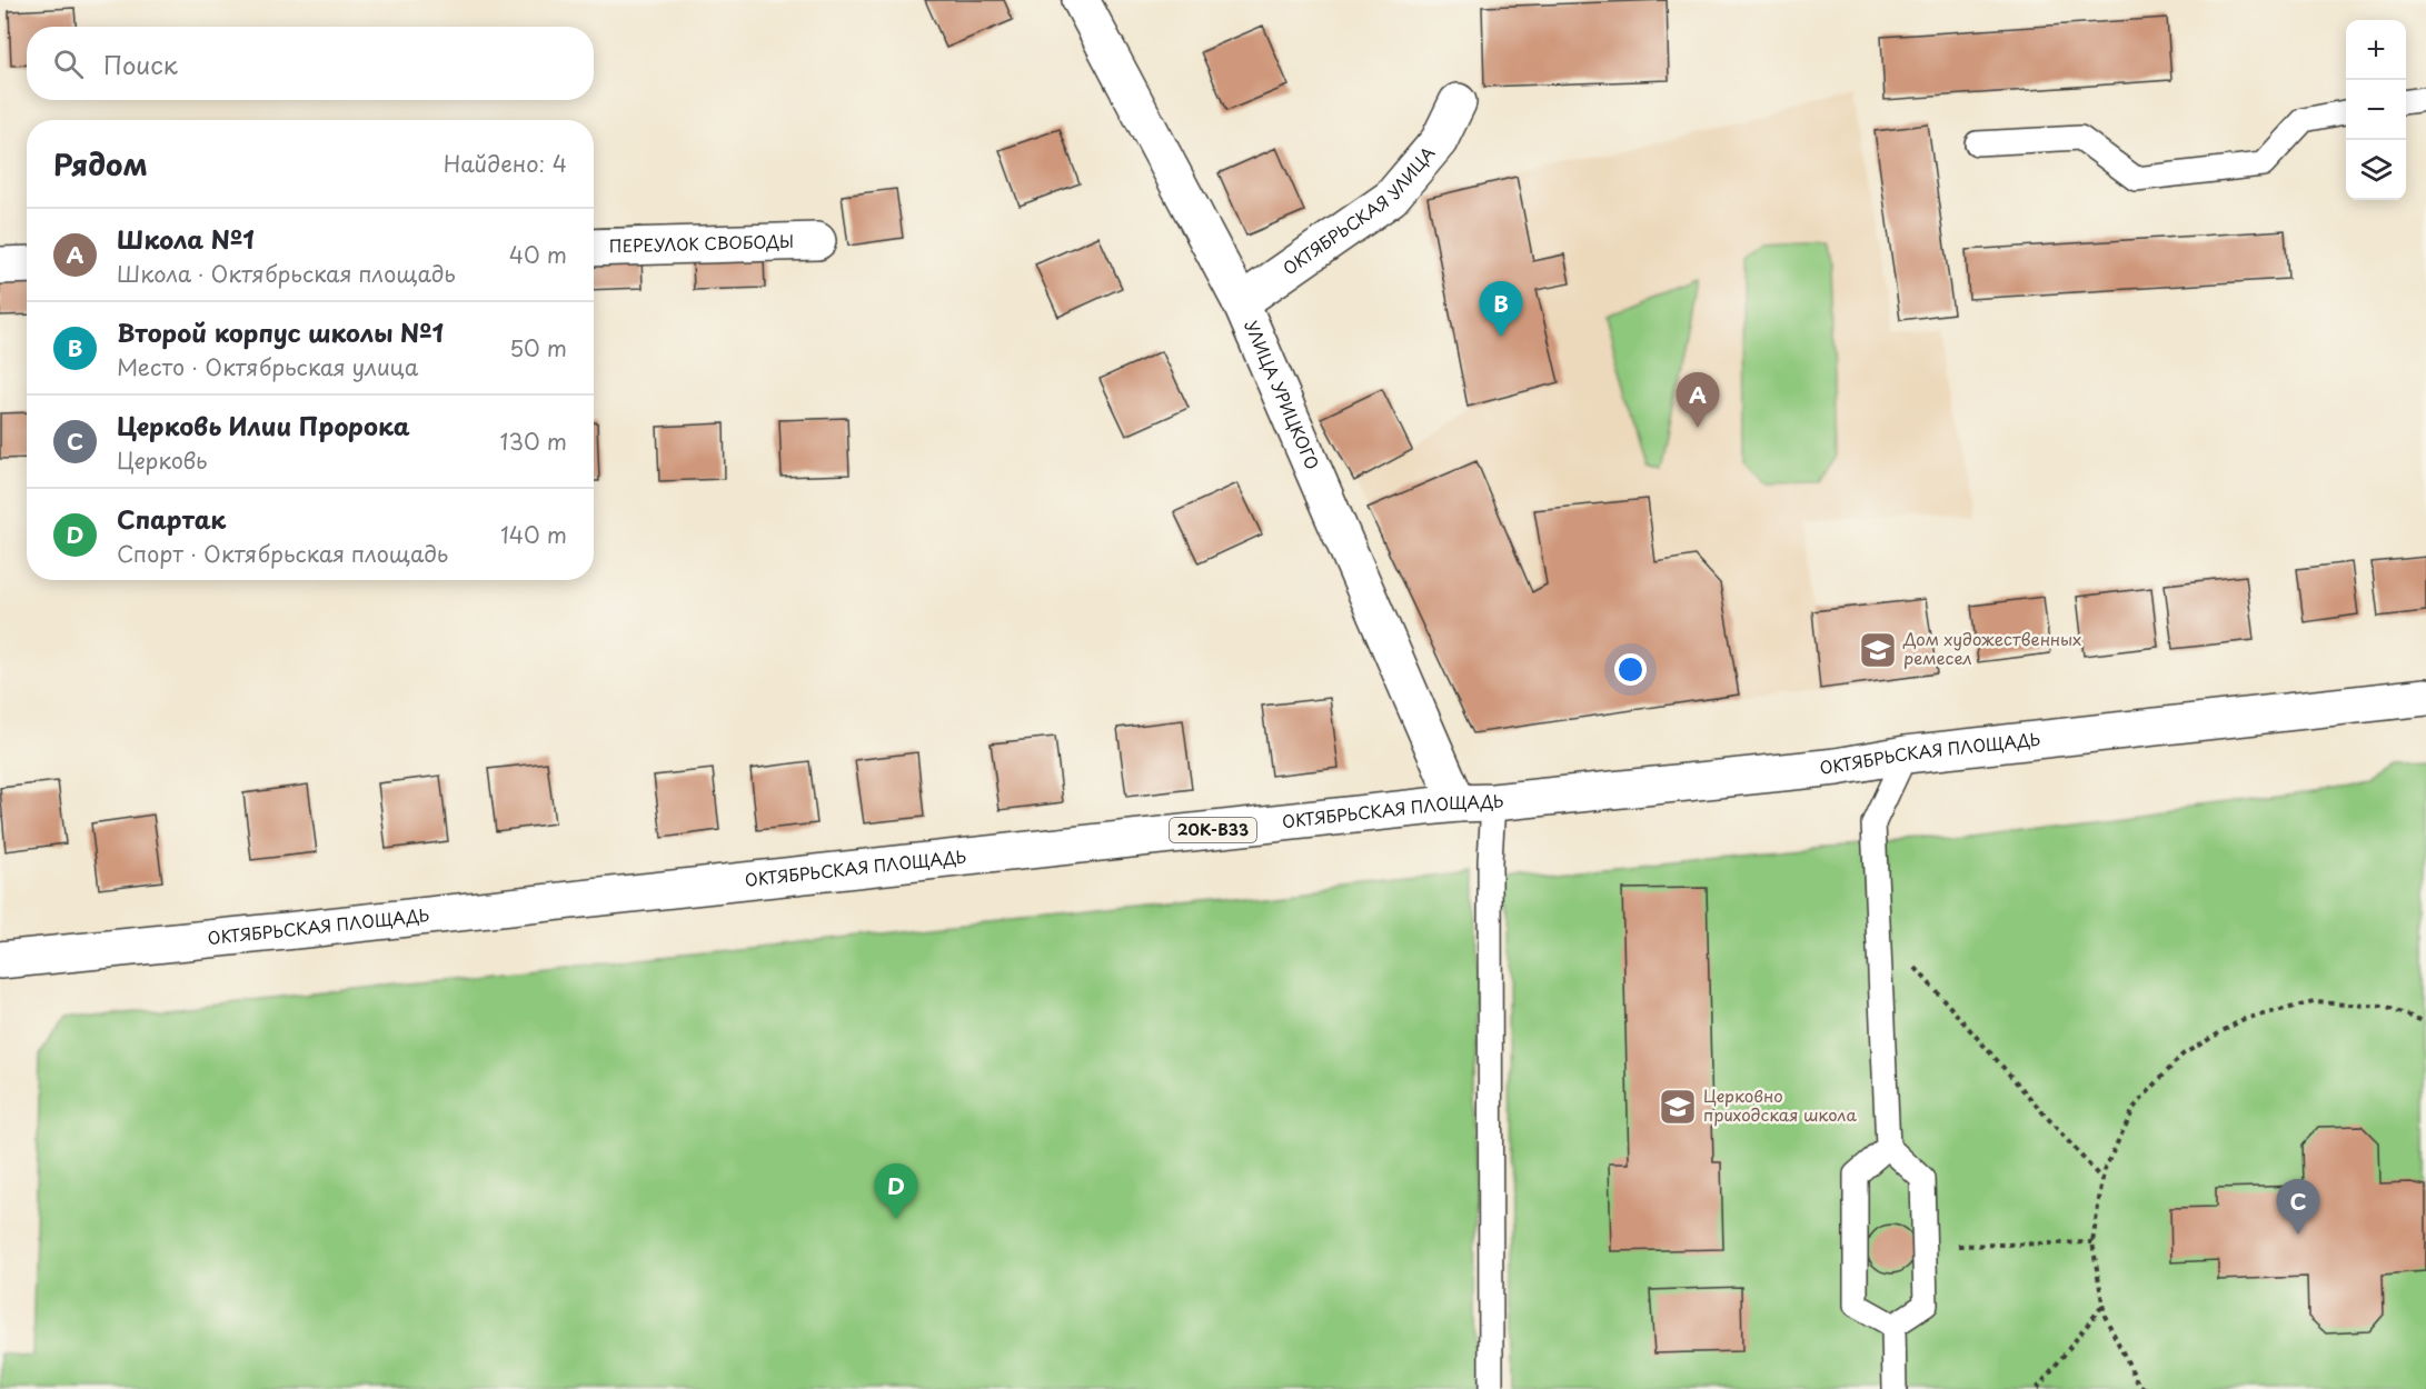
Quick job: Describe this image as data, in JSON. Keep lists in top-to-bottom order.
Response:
{
  "streets": {
    "main road": [
      "ОКТЯБРЬСКАЯ УЛИЦА",
      "ПЕРЕУЛОК СВОБОДЫ",
      "УЛИЦА УРИЦКОГО",
      "ОКТЯБРЬСКАЯ ПЛОЩАДЬ",
      "20К-В33"
    ]
  },
  "crossings": [
    ["ОКТЯБРЬСКАЯ УЛИЦА", "УЛИЦА УРИЦКОГО"],
    ["УЛИЦА УРИЦКОГО", "ОКТЯБРЬСКАЯ ПЛОЩАДЬ"]
  ],
  "places": {
    "school or university": ["Дом художественных ремесел", "Церковно приходская школа"]
  },
  "page": {
    "map_buttons": ["+", "−"],
    "search": "Поиск",
    "heading": ["Рядом", "Найдено: 4"],
    "list": [
      {
        "mark": "A",
        "name": "Школа №1",
        "note": "Школа · Октябрьская площадь",
        "value": "40 m"
      },
      {
        "mark": "B",
        "name": "Второй корпус школы №1",
        "note": "Место · Октябрьская улица",
        "value": "50 m"
      },
      {
        "mark": "C",
        "name": "Церковь Илии Пророка",
        "note": "Церковь",
        "value": "130 m"
      },
      {
        "mark": "D",
        "name": "Спартак",
        "note": "Спорт · Октябрьская площадь",
        "value": "140 m"
      }
    ],
    "pins": [
      "B",
      "A",
      "D",
      "C"
    ]
  }
}
